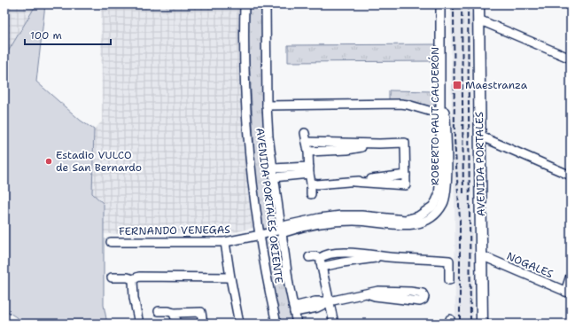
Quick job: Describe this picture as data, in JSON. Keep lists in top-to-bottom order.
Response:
{
  "streets": {
    "main road": ["AVENIDA PORTALES"],
    "street": [
      "ROBERTO PAUT CALDERÓN",
      "AVENIDA PORTALES ORIENTE",
      "FERNANDO VENEGAS",
      "NOGALES"
    ]
  },
  "crossings": [
    ["ROBERTO PAUT CALDERÓN", "AVENIDA PORTALES ORIENTE"],
    ["ROBERTO PAUT CALDERÓN", "FERNANDO VENEGAS"],
    ["AVENIDA PORTALES", "NOGALES"],
    ["AVENIDA PORTALES ORIENTE", "FERNANDO VENEGAS"]
  ],
  "places": {
    "transit": ["Maestranza"],
    "other": ["Estadio VULCO de San Bernardo"]
  },
  "scale_bar": "100 m"
}
